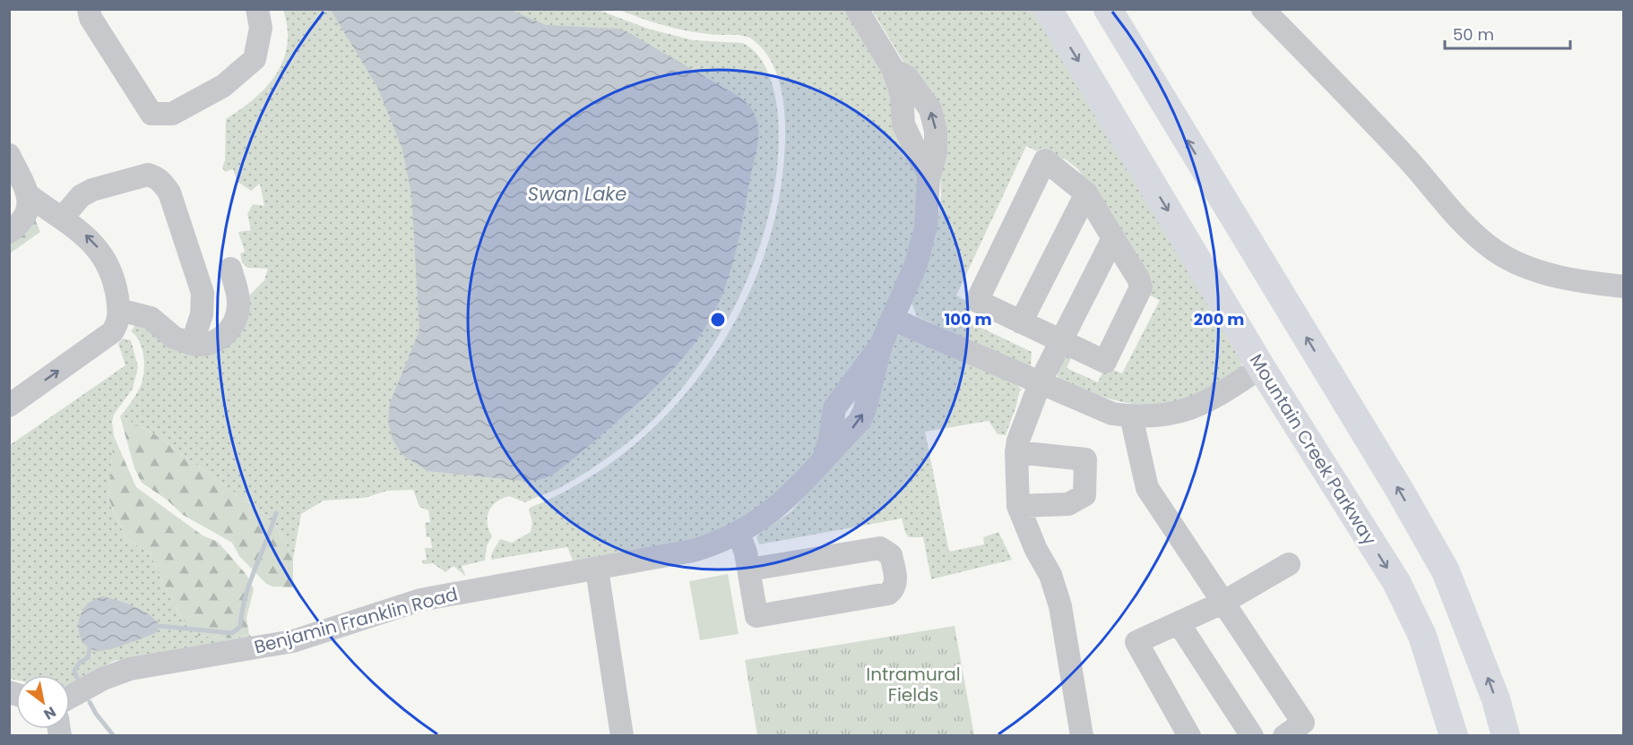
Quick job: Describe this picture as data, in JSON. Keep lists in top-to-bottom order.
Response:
{
  "streets": {
    "main road": ["Mountain Creek Parkway"],
    "street": ["Benjamin Franklin Road"]
  },
  "water": ["Swan Lake"],
  "parks": ["Intramural Fields"],
  "scale_bar": "50 m",
  "north": "bottom right",
  "rings": ["100 m", "200 m"]
}
